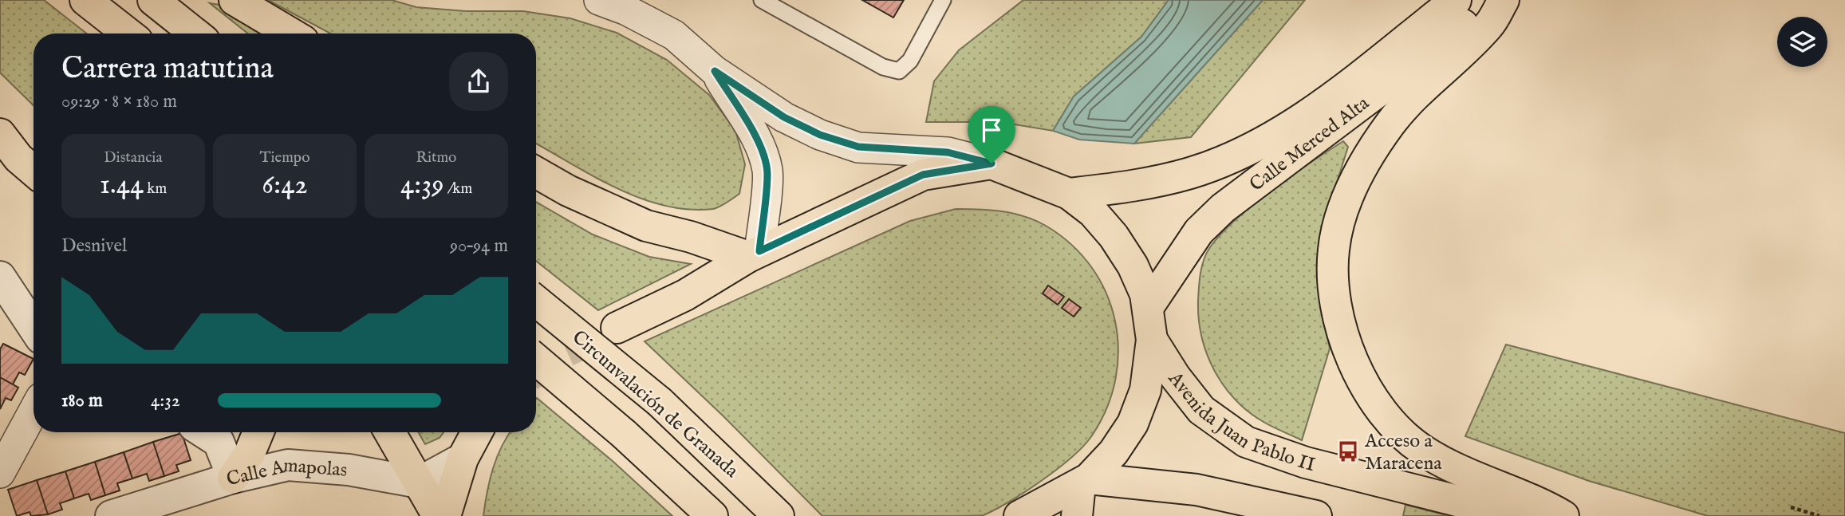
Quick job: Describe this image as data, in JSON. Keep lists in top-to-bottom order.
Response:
{
  "streets": {
    "main road": ["Calle Merced Alta", "Circunvalación de Granada", "Avenida Juan Pablo II"],
    "street": ["Calle Amapolas"]
  },
  "places": {
    "bus stop": ["Acceso a Maracena"]
  },
  "page": {
    "heading": ["Carrera matutina", "09:29 · 8 × 180 m"],
    "stats": [
      ["Distancia", "1.44 km"],
      ["Tiempo", "6:42"],
      ["Ritmo", "4:39 /km"]
    ],
    "chart": ["Desnivel", "90–94 m"],
    "list": [
      {
        "name": "180 m",
        "note": "4:32"
      }
    ]
  }
}
